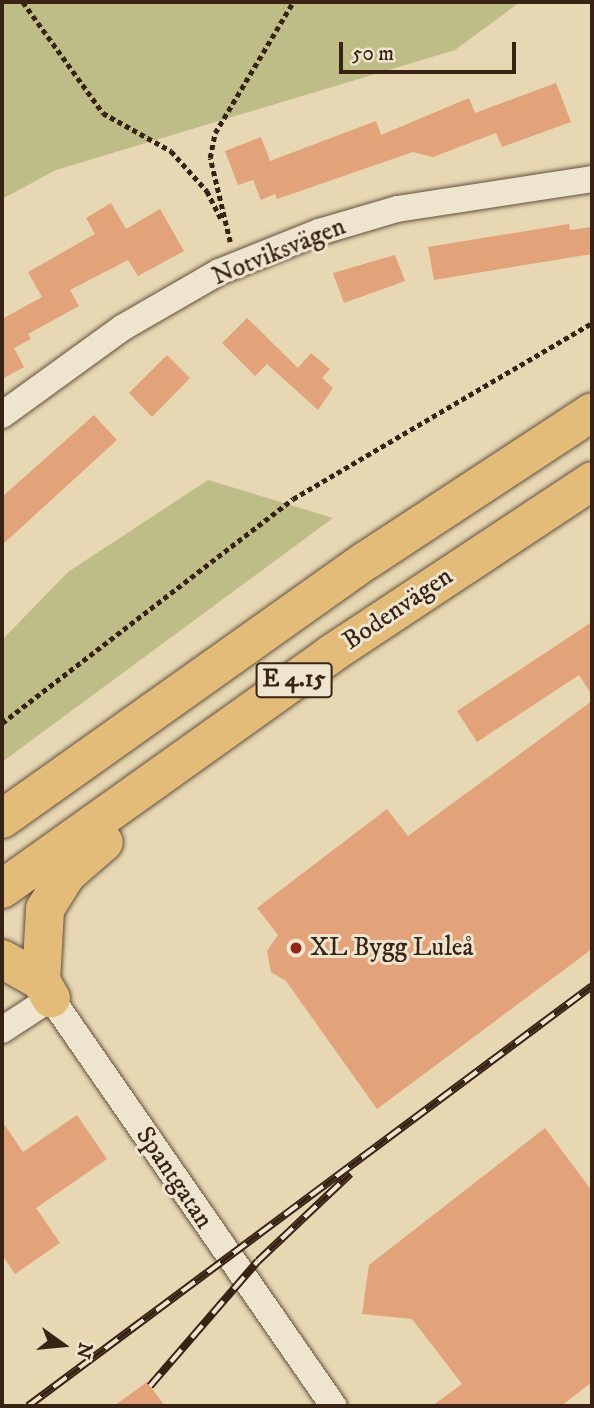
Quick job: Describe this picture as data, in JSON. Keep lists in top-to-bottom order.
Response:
{
  "streets": {
    "main road": ["Bodenvägen", "E 4.15"],
    "street": ["Notviksvägen", "Spantgatan"]
  },
  "places": ["XL Bygg Luleå"],
  "scale_bar": "50 m",
  "north": "right"
}
